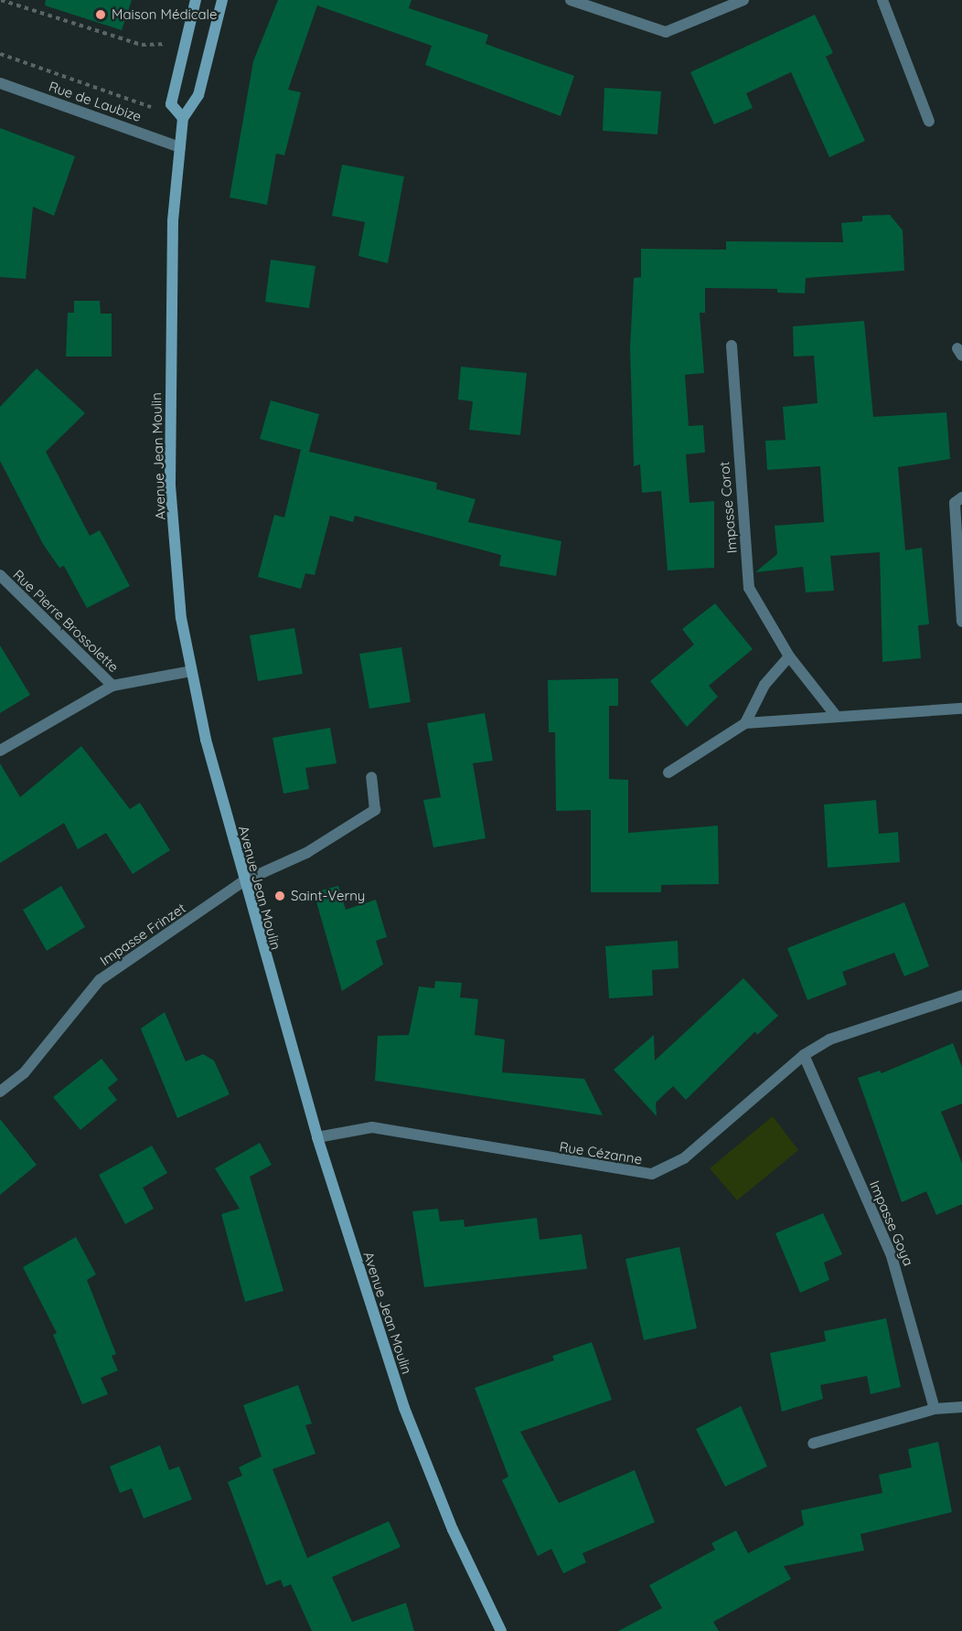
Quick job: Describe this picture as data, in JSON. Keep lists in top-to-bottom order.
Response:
{
  "streets": {
    "main road": ["Avenue Jean Moulin"],
    "street": [
      "Rue de Laubize",
      "Impasse Corot",
      "Rue Pierre Brossolette",
      "Impasse Frinzet",
      "Rue Cézanne",
      "Impasse Goya"
    ]
  },
  "crossings": [
    ["Rue de Laubize", "Avenue Jean Moulin"],
    ["Avenue Jean Moulin", "Impasse Frinzet"],
    ["Avenue Jean Moulin", "Rue Cézanne"],
    ["Rue Cézanne", "Impasse Goya"]
  ],
  "places": ["Maison Médicale", "Saint-Verny"]
}
